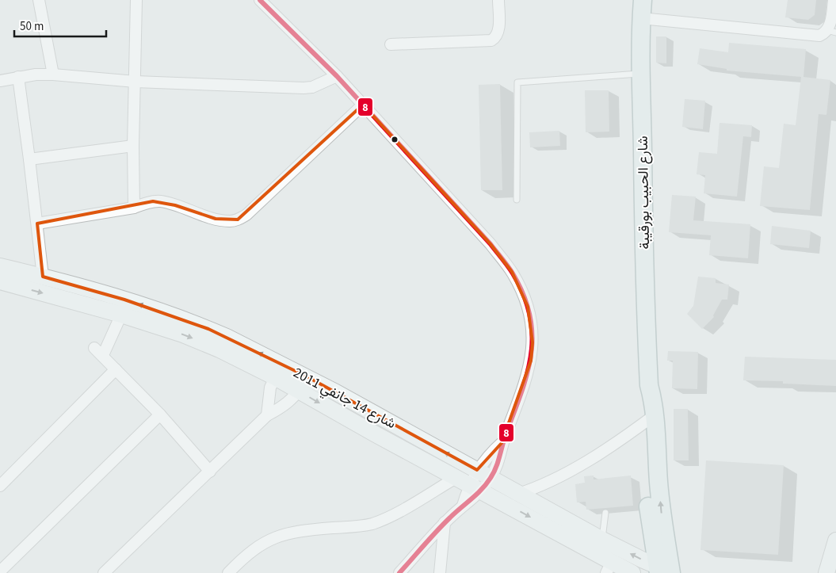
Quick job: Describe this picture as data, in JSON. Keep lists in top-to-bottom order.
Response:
{
  "streets": {
    "main road": ["شارع الحبيب بورقيبة", "شارع 14 جانفي 2011"]
  },
  "crossings": [
    ["شارع الحبيب بورقيبة", "شارع 14 جانفي 2011"]
  ],
  "lines": ["transit line 8"],
  "scale_bar": "50 m"
}
